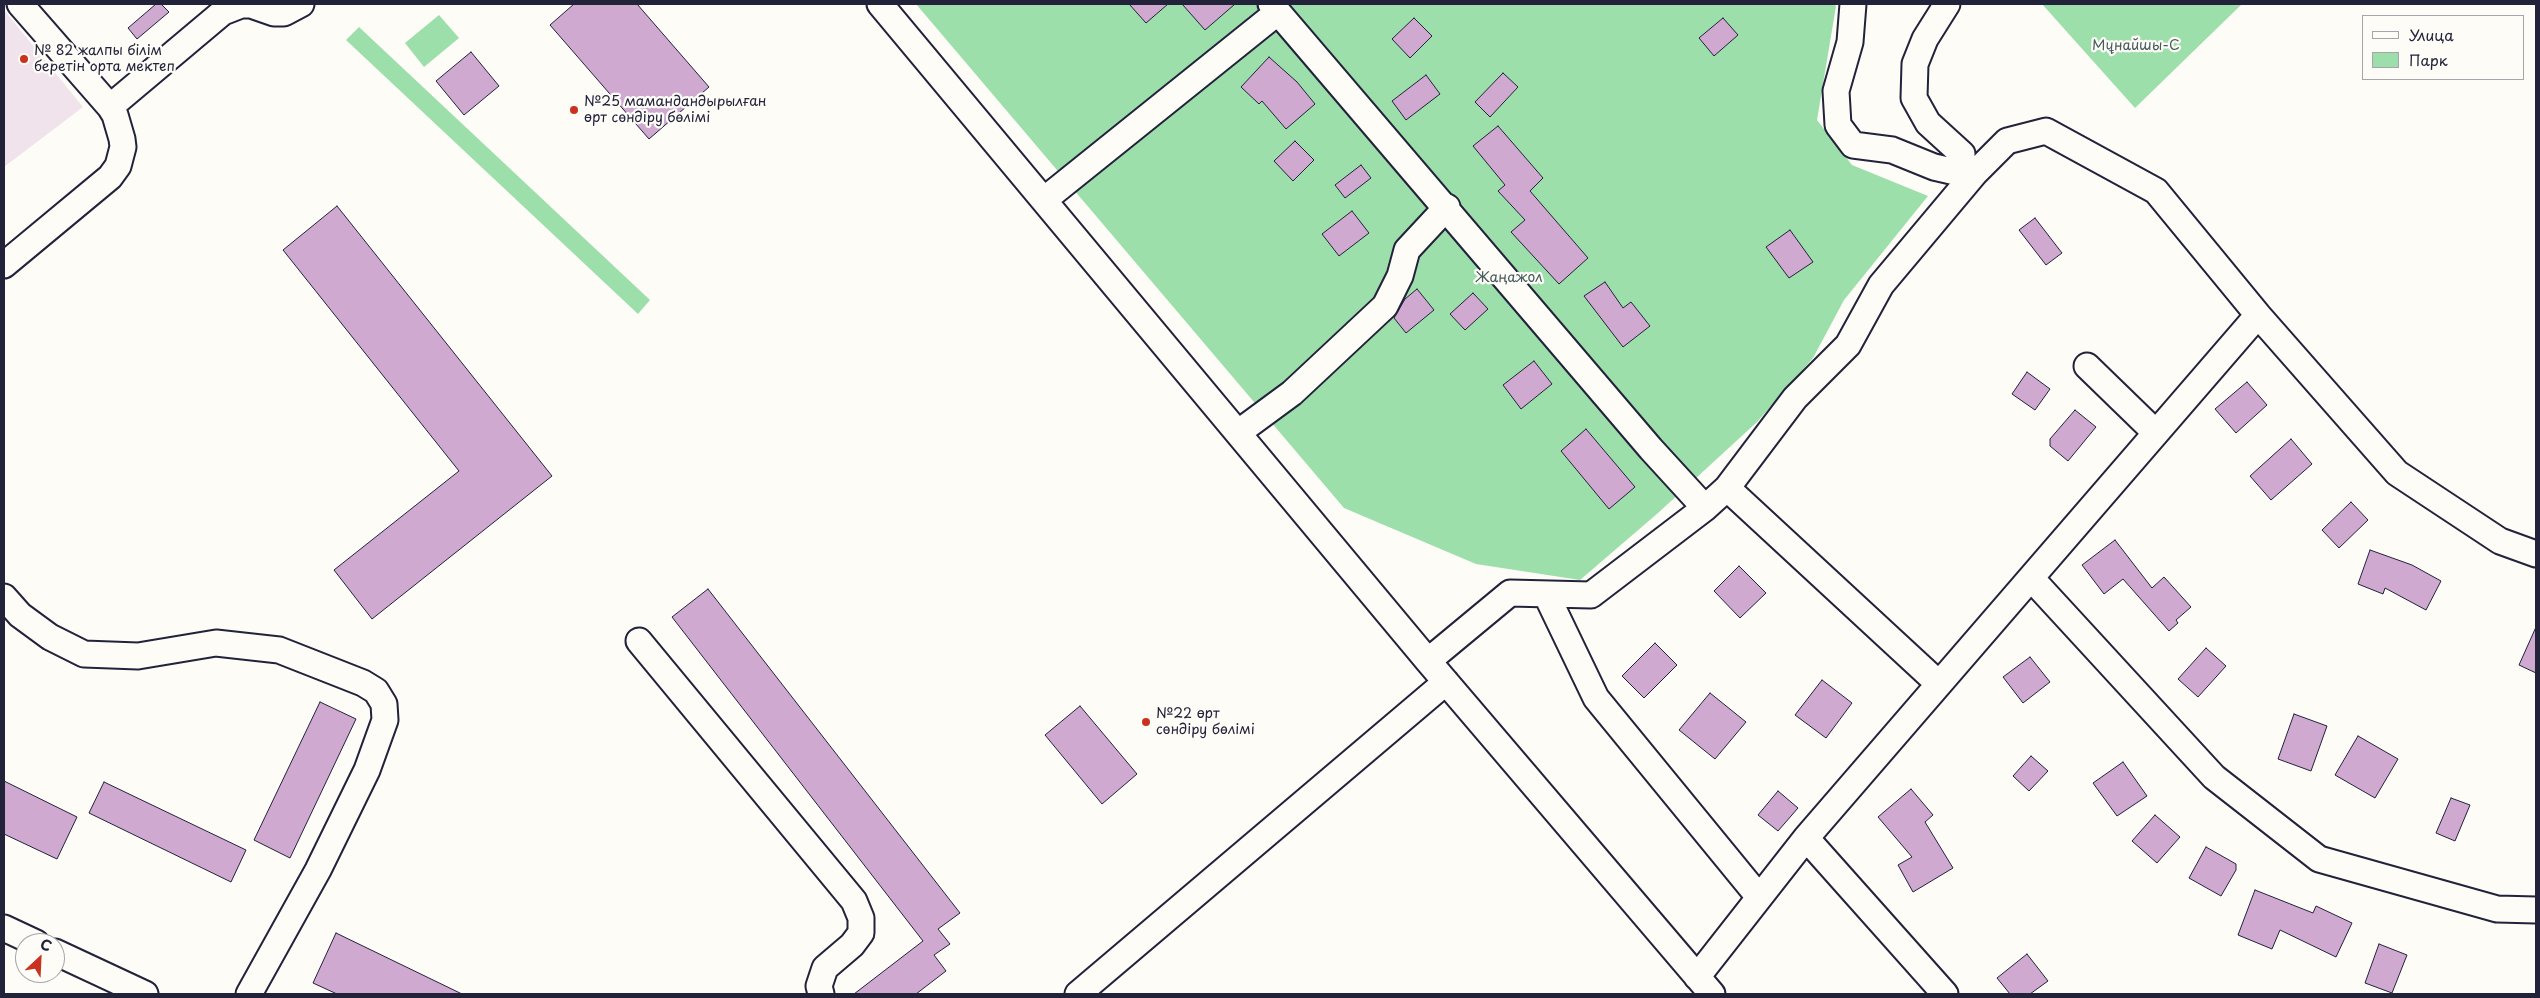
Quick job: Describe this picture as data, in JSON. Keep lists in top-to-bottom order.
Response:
{
  "parks": ["Мұнайшы-С", "Жаңажол"],
  "places": ["№ 82 жалпы білім беретін орта мектеп", "№25 мамандандырылған өрт сөндіру бөлімі", "№22 өрт сөндіру бөлімі"],
  "legend": ["Улица", "Парк"],
  "north": "top right"
}
